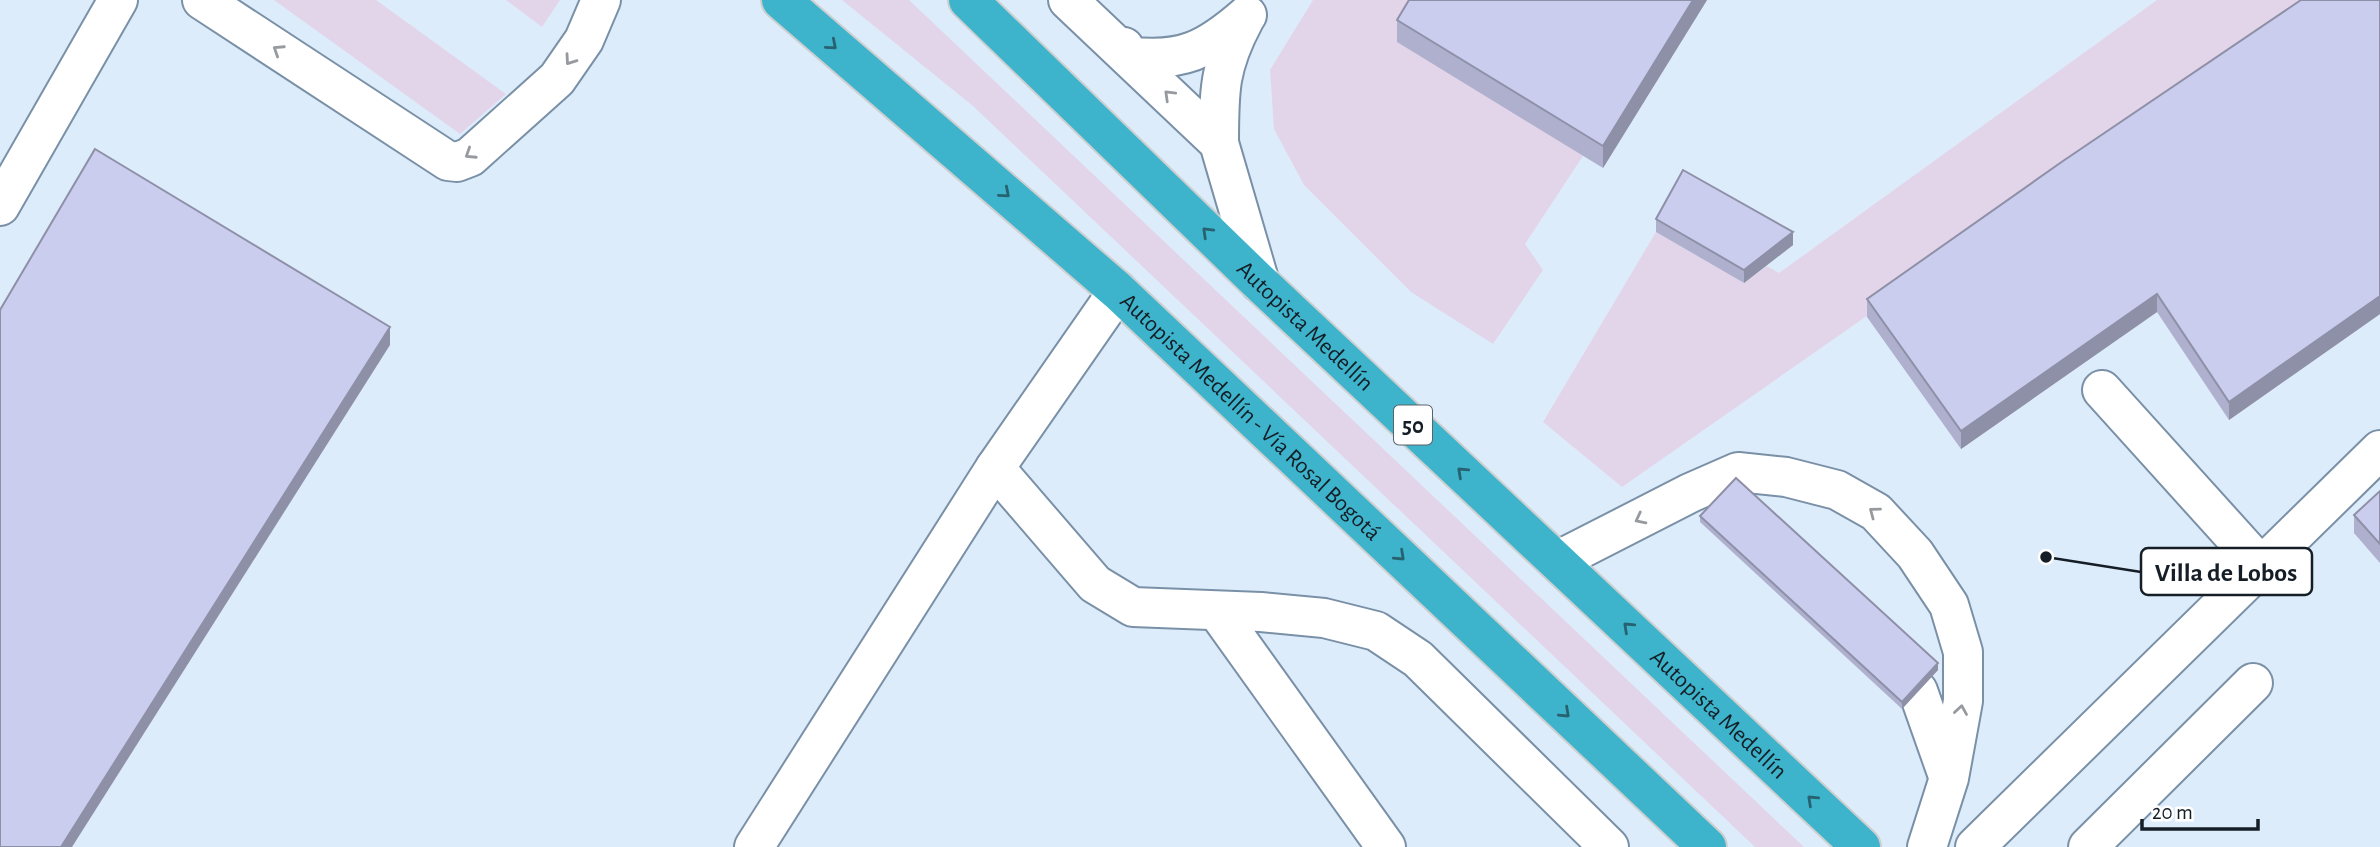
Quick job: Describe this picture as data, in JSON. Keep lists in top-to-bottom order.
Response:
{
  "streets": {
    "highway": ["Autopista Medellín", "Autopista Medellín - Vía Rosal Bogotá", "50"]
  },
  "one_way": ["Autopista Medellín", "Autopista Medellín - Vía Rosal Bogotá"],
  "places": ["Villa de Lobos"],
  "scale_bar": "20 m"
}
